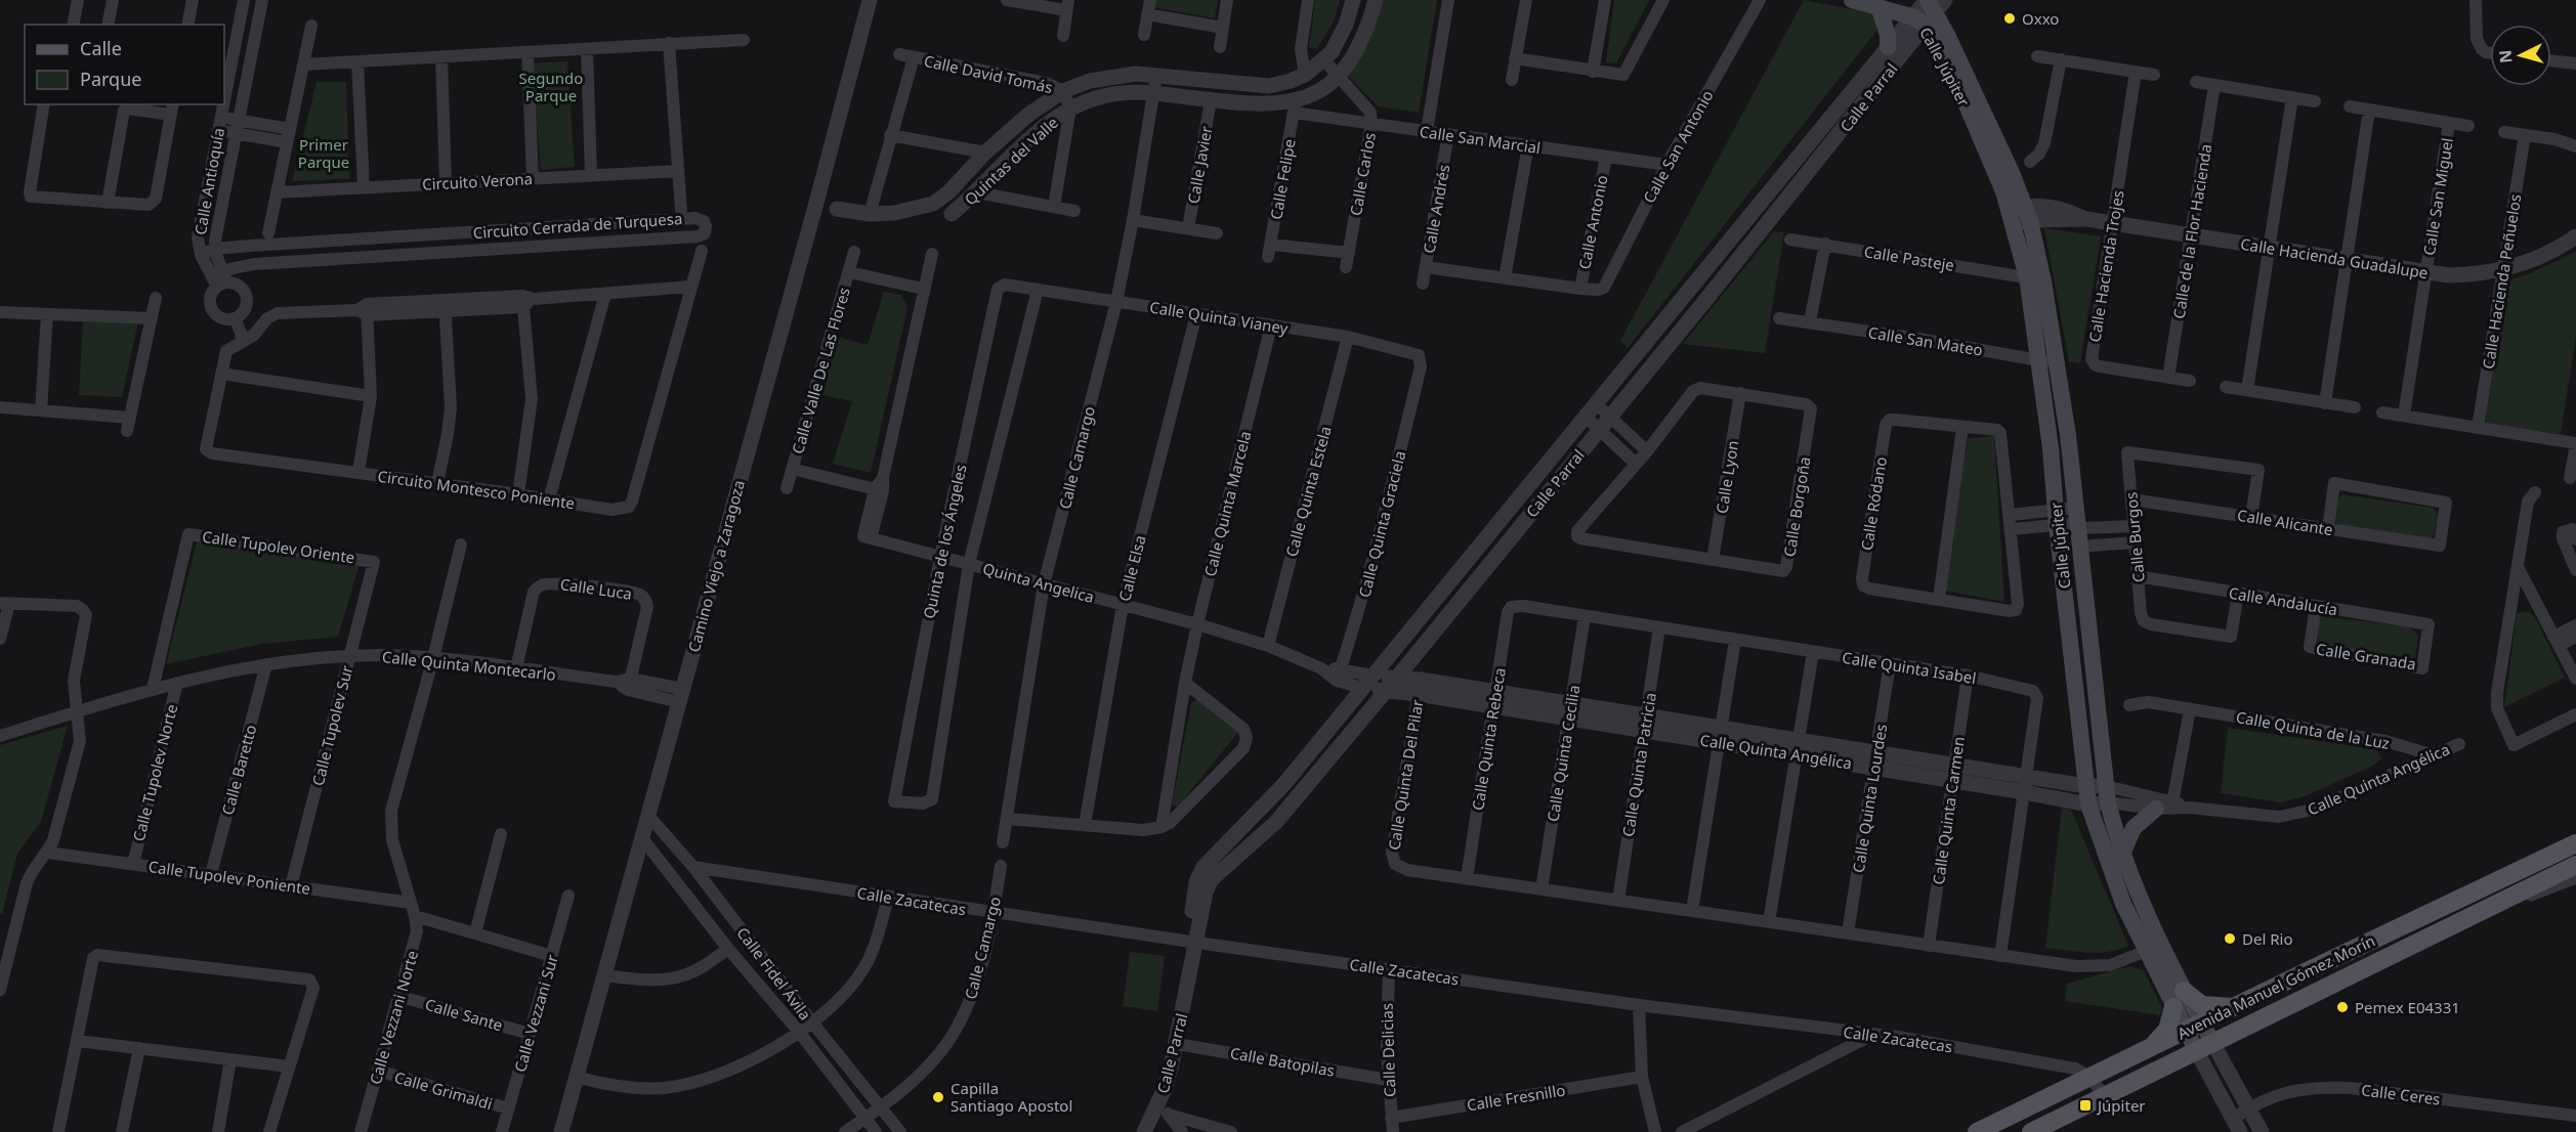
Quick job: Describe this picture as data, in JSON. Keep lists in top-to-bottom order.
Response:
{
  "streets": {
    "main road": ["Calle Júpiter", "Avenida Manuel Gómez Morín"],
    "street": [
      "Calle David Tomás",
      "Calle Parral",
      "Calle San Marcial",
      "Calle San Antonio",
      "Quintas del Valle",
      "Calle Javier",
      "Calle Carlos",
      "Calle Felipe",
      "Calle Antioquía",
      "Circuito Verona",
      "Calle San Miguel",
      "Calle Andrés",
      "Calle Antonio",
      "Circuito Cerrada de Turquesa",
      "Calle de la Flor Hacienda",
      "Calle Pasteje",
      "Calle Hacienda Guadalupe",
      "Calle Hacienda Trojes",
      "Calle Hacienda Peñuelos",
      "Calle Quinta Vianey",
      "Calle San Mateo",
      "Calle Valle De Las Flores",
      "Calle Camargo",
      "Calle Lyon",
      "Circuito Montesco Poniente",
      "Calle Quinta Estela",
      "Calle Quinta Marcela",
      "Calle Ródano",
      "Calle Borgoña",
      "Calle Alicante",
      "Calle Quinta Graciela",
      "Calle Burgos",
      "Quinta de los Ángeles",
      "Calle Tupolev Oriente",
      "Camino Viejo a Zaragoza",
      "Calle Elsa",
      "Quinta Angelica",
      "Calle Luca",
      "Calle Andalucía",
      "Calle Granada",
      "Calle Quinta Montecarlo",
      "Calle Quinta Isabel",
      "Calle Tupolev Sur",
      "Calle Quinta de la Luz",
      "Calle Quinta Rebeca",
      "Calle Quinta Angélica",
      "Calle Quinta Cecilia",
      "Calle Quinta Patricia",
      "Calle Baretto",
      "Calle Tupolev Norte",
      "Calle Quinta Del Pilar",
      "Calle Quinta Lourdes",
      "Calle Quinta Carmen",
      "Calle Tupolev Poniente",
      "Calle Zacatecas",
      "Calle Fidel Ávila",
      "Calle Vezzani Sur",
      "Calle Sante",
      "Calle Vezzani Norte",
      "Calle Delicias",
      "Calle Batopilas",
      "Calle Grimaldi",
      "Calle Ceres",
      "Calle Fresnillo"
    ]
  },
  "crossings": [
    ["Calle Júpiter", "Calle Parral"],
    ["Calle Júpiter", "Calle Pasteje"],
    ["Calle Júpiter", "Calle Hacienda Guadalupe"],
    ["Calle Júpiter", "Calle San Mateo"],
    ["Calle Júpiter", "Calle Quinta Angélica"],
    ["Calle Júpiter", "Avenida Manuel Gómez Morín"],
    ["Calle Júpiter", "Calle Ceres"],
    ["Calle Parral", "Quinta Angelica"],
    ["Calle Parral", "Calle Quinta Angélica"],
    ["Calle Parral", "Calle Zacatecas"],
    ["Calle Parral", "Calle Batopilas"],
    ["Calle San Marcial", "Calle San Antonio"],
    ["Calle San Marcial", "Quintas del Valle"],
    ["Calle San Marcial", "Calle Carlos"],
    ["Calle San Marcial", "Calle Felipe"],
    ["Calle San Marcial", "Calle Andrés"],
    ["Calle San Marcial", "Calle Antonio"],
    ["Calle San Antonio", "Calle Antonio"],
    ["Quintas del Valle", "Calle Javier"],
    ["Quintas del Valle", "Calle Felipe"],
    ["Quintas del Valle", "Calle Camargo"],
    ["Calle Carlos", "Calle Felipe"],
    ["Calle Antioquía", "Circuito Cerrada de Turquesa"],
    ["Calle San Miguel", "Calle Hacienda Guadalupe"],
    ["Calle de la Flor Hacienda", "Calle Hacienda Guadalupe"],
    ["Calle de la Flor Hacienda", "Calle Hacienda Trojes"],
    ["Calle Hacienda Guadalupe", "Calle Hacienda Trojes"],
    ["Calle Hacienda Guadalupe", "Calle Hacienda Peñuelos"],
    ["Calle Quinta Vianey", "Calle Camargo"],
    ["Calle Quinta Vianey", "Calle Quinta Estela"],
    ["Calle Quinta Vianey", "Calle Quinta Marcela"],
    ["Calle Quinta Vianey", "Calle Quinta Graciela"],
    ["Calle Quinta Vianey", "Quinta de los Ángeles"],
    ["Calle Quinta Vianey", "Calle Elsa"],
    ["Calle Valle De Las Flores", "Quinta Angelica"],
    ["Calle Camargo", "Quinta Angelica"],
    ["Calle Camargo", "Calle Zacatecas"],
    ["Calle Camargo", "Calle Fidel Ávila"],
    ["Calle Lyon", "Calle Borgoña"],
    ["Calle Quinta Estela", "Quinta Angelica"],
    ["Calle Quinta Marcela", "Quinta Angelica"],
    ["Calle Alicante", "Calle Burgos"],
    ["Calle Quinta Graciela", "Quinta Angelica"],
    ["Calle Burgos", "Calle Andalucía"],
    ["Quinta de los Ángeles", "Quinta Angelica"],
    ["Calle Tupolev Oriente", "Calle Quinta Montecarlo"],
    ["Calle Tupolev Oriente", "Calle Tupolev Sur"],
    ["Camino Viejo a Zaragoza", "Calle Quinta Montecarlo"],
    ["Camino Viejo a Zaragoza", "Calle Fidel Ávila"],
    ["Calle Elsa", "Quinta Angelica"],
    ["Quinta Angelica", "Calle Quinta Angélica"],
    ["Calle Luca", "Calle Quinta Montecarlo"],
    ["Calle Andalucía", "Calle Granada"],
    ["Calle Quinta Montecarlo", "Calle Tupolev Sur"],
    ["Calle Quinta Montecarlo", "Calle Baretto"],
    ["Calle Quinta Montecarlo", "Calle Tupolev Norte"],
    ["Calle Quinta Montecarlo", "Calle Vezzani Norte"],
    ["Calle Quinta Isabel", "Calle Quinta Rebeca"],
    ["Calle Quinta Isabel", "Calle Quinta Angélica"],
    ["Calle Quinta Isabel", "Calle Quinta Cecilia"],
    ["Calle Quinta Isabel", "Calle Quinta Patricia"],
    ["Calle Quinta Isabel", "Calle Quinta Lourdes"],
    ["Calle Quinta Isabel", "Calle Quinta Carmen"],
    ["Calle Tupolev Sur", "Calle Tupolev Poniente"],
    ["Calle Quinta de la Luz", "Calle Quinta Angélica"],
    ["Calle Quinta Rebeca", "Calle Quinta Angélica"],
    ["Calle Quinta Rebeca", "Calle Quinta Del Pilar"],
    ["Calle Quinta Angélica", "Calle Quinta Cecilia"],
    ["Calle Quinta Angélica", "Calle Quinta Patricia"],
    ["Calle Quinta Angélica", "Calle Quinta Del Pilar"],
    ["Calle Quinta Angélica", "Calle Quinta Lourdes"],
    ["Calle Quinta Angélica", "Calle Quinta Carmen"],
    ["Calle Baretto", "Calle Tupolev Poniente"],
    ["Calle Tupolev Norte", "Calle Tupolev Poniente"],
    ["Calle Tupolev Poniente", "Calle Vezzani Sur"],
    ["Calle Tupolev Poniente", "Calle Vezzani Norte"],
    ["Calle Zacatecas", "Calle Fidel Ávila"],
    ["Calle Zacatecas", "Avenida Manuel Gómez Morín"],
    ["Calle Zacatecas", "Calle Delicias"],
    ["Calle Vezzani Sur", "Calle Sante"],
    ["Calle Vezzani Sur", "Calle Grimaldi"],
    ["Calle Sante", "Calle Vezzani Norte"],
    ["Calle Vezzani Norte", "Calle Grimaldi"],
    ["Calle Delicias", "Calle Batopilas"],
    ["Calle Delicias", "Calle Fresnillo"]
  ],
  "parks": ["Segundo Parque", "Primer Parque"],
  "places": {
    "other": [
      "Oxxo",
      "Del Rio",
      "Pemex E04331",
      "Capilla Santiago Apostol"
    ],
    "transit": ["Júpiter"]
  },
  "legend": ["Calle", "Parque"],
  "north": "left"
}
